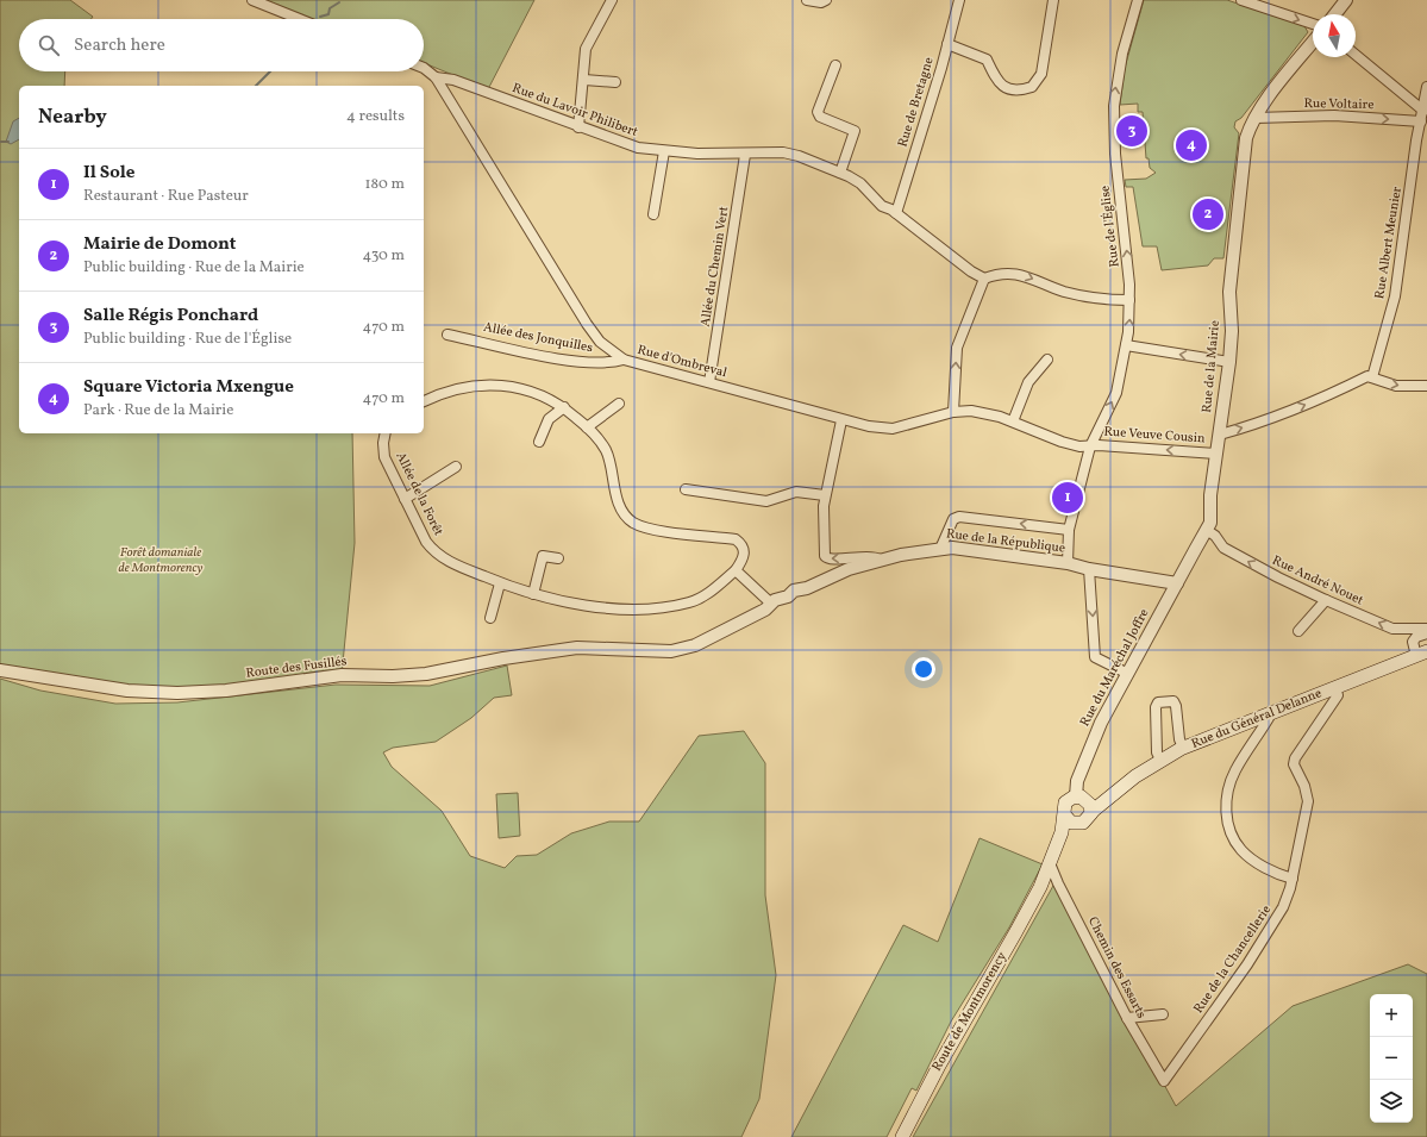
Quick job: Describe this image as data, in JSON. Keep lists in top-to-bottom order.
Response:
{
  "streets": {
    "main road": ["Rue du Général Delanne", "Route de Montmorency"],
    "street": [
      "Rue de Bretagne",
      "Rue Voltaire",
      "Rue du Lavoir Philibert",
      "Rue de l'Église",
      "Rue Albert Meunier",
      "Allée du Chemin Vert",
      "Allée des Jonquilles",
      "Rue d'Ombreval",
      "Rue de la Mairie",
      "Rue Veuve Cousin",
      "Allée de la Forêt",
      "Rue de la République",
      "Rue André Nouet",
      "Route des Fusillés",
      "Rue du Maréchal Joffre",
      "Rue de la Chancellerie",
      "Chemin des Essarts"
    ]
  },
  "crossings": [
    ["Rue de Bretagne", "Rue du Lavoir Philibert"],
    ["Rue Voltaire", "Rue Albert Meunier"],
    ["Rue Voltaire", "Rue de la Mairie"],
    ["Rue du Lavoir Philibert", "Allée du Chemin Vert"],
    ["Rue du Lavoir Philibert", "Rue d'Ombreval"],
    ["Rue de l'Église", "Rue d'Ombreval"],
    ["Rue de l'Église", "Rue Veuve Cousin"],
    ["Rue de l'Église", "Rue de la République"],
    ["Allée du Chemin Vert", "Rue d'Ombreval"],
    ["Allée des Jonquilles", "Rue d'Ombreval"],
    ["Rue d'Ombreval", "Rue Veuve Cousin"],
    ["Rue de la Mairie", "Rue Veuve Cousin"],
    ["Rue de la Mairie", "Rue de la République"],
    ["Rue de la Mairie", "Rue André Nouet"],
    ["Rue de la Mairie", "Rue du Maréchal Joffre"],
    ["Rue de la République", "Route des Fusillés"],
    ["Rue de la République", "Rue du Maréchal Joffre"],
    ["Rue du Maréchal Joffre", "Rue du Général Delanne"],
    ["Rue du Maréchal Joffre", "Route de Montmorency"],
    ["Rue du Général Delanne", "Rue de la Chancellerie"],
    ["Rue du Général Delanne", "Route de Montmorency"],
    ["Rue de la Chancellerie", "Chemin des Essarts"],
    ["Chemin des Essarts", "Route de Montmorency"]
  ],
  "one_way": [
    "Rue Voltaire",
    "Rue de l'Église",
    "Rue Veuve Cousin",
    "Rue André Nouet"
  ],
  "parks": ["Forêt domaniale de Montmorency"],
  "north": "top",
  "page": {
    "search": "Search here",
    "heading": ["Nearby", "4 results"],
    "pins": [
      "3",
      "4",
      "2",
      "1"
    ],
    "list": [
      {
        "mark": "1",
        "name": "Il Sole",
        "note": "Restaurant · Rue Pasteur",
        "value": "180 m"
      },
      {
        "mark": "2",
        "name": "Mairie de Domont",
        "note": "Public building · Rue de la Mairie",
        "value": "430 m"
      },
      {
        "mark": "3",
        "name": "Salle Régis Ponchard",
        "note": "Public building · Rue de l'Église",
        "value": "470 m"
      },
      {
        "mark": "4",
        "name": "Square Victoria Mxengue",
        "note": "Park · Rue de la Mairie",
        "value": "470 m"
      }
    ],
    "map_buttons": ["+", "−"]
  }
}
